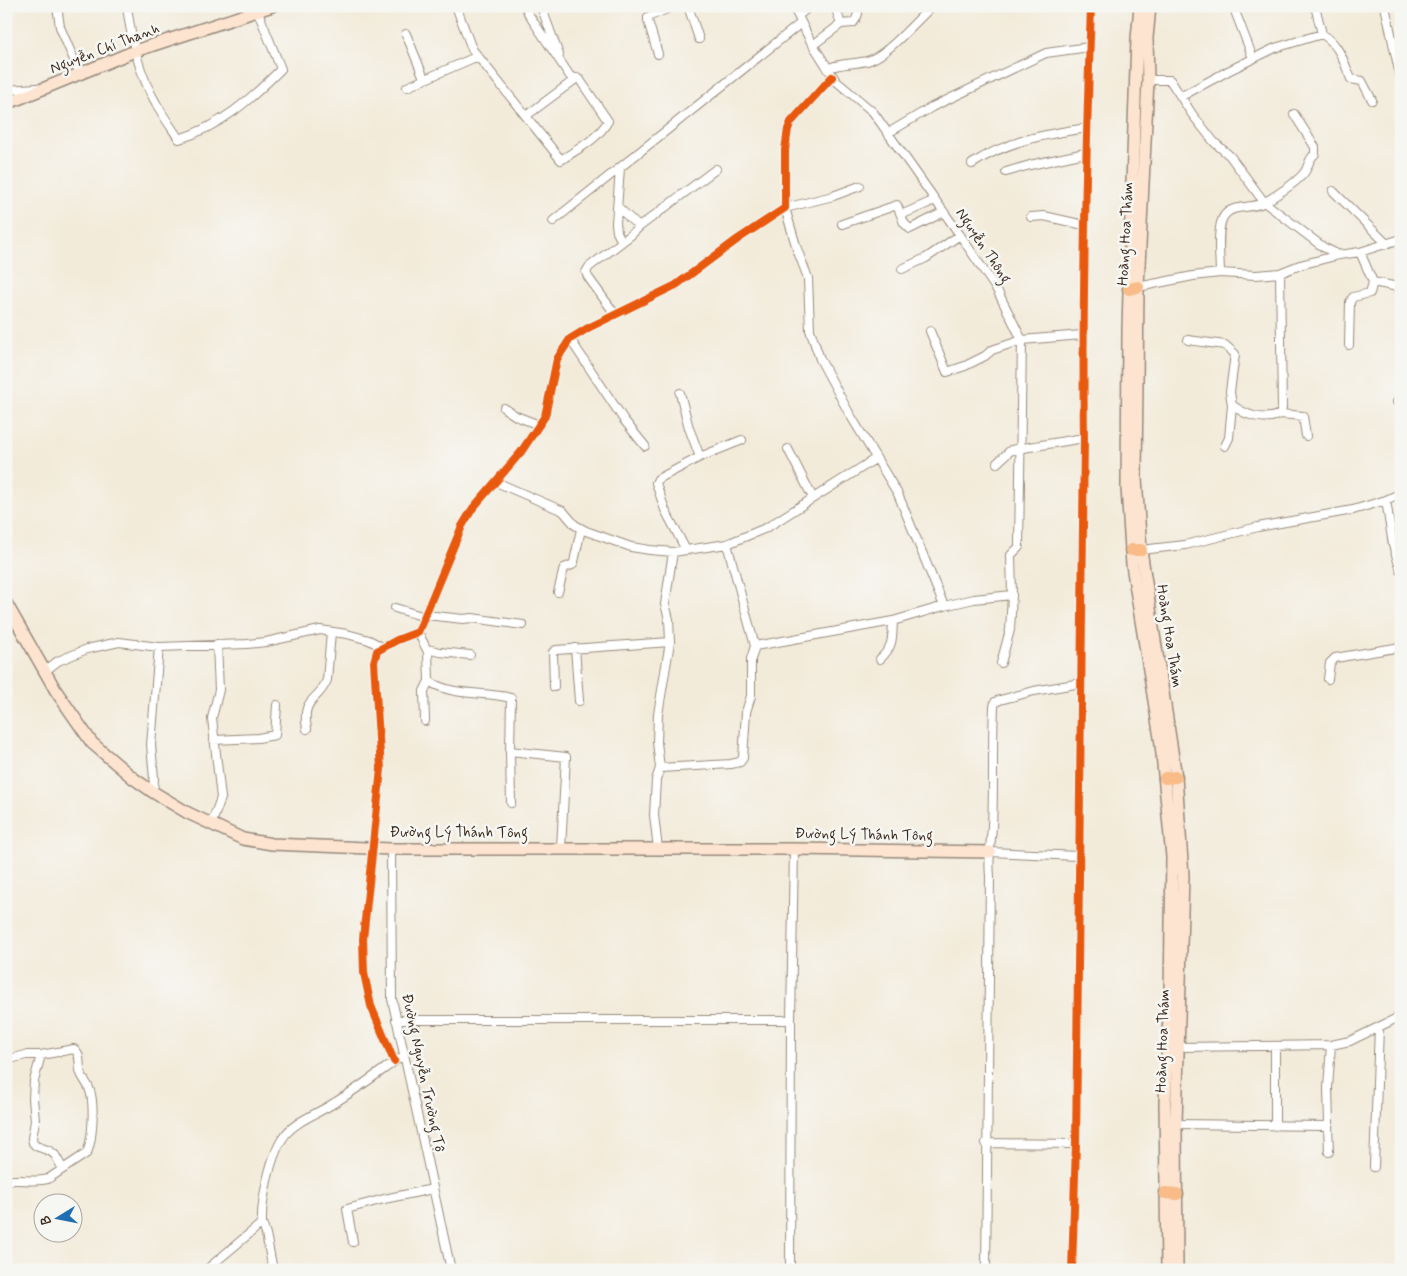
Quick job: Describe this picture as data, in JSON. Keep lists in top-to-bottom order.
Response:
{
  "streets": {
    "main road": ["Nguyễn Chí Thanh", "Hoàng Hoa Thám", "Đường Lý Thánh Tông"],
    "street": ["Nguyễn Thông", "Đường Nguyễn Trường Tộ"]
  },
  "crossings": [
    ["Đường Lý Thánh Tông", "Đường Nguyễn Trường Tộ"]
  ],
  "north": "left"
}
